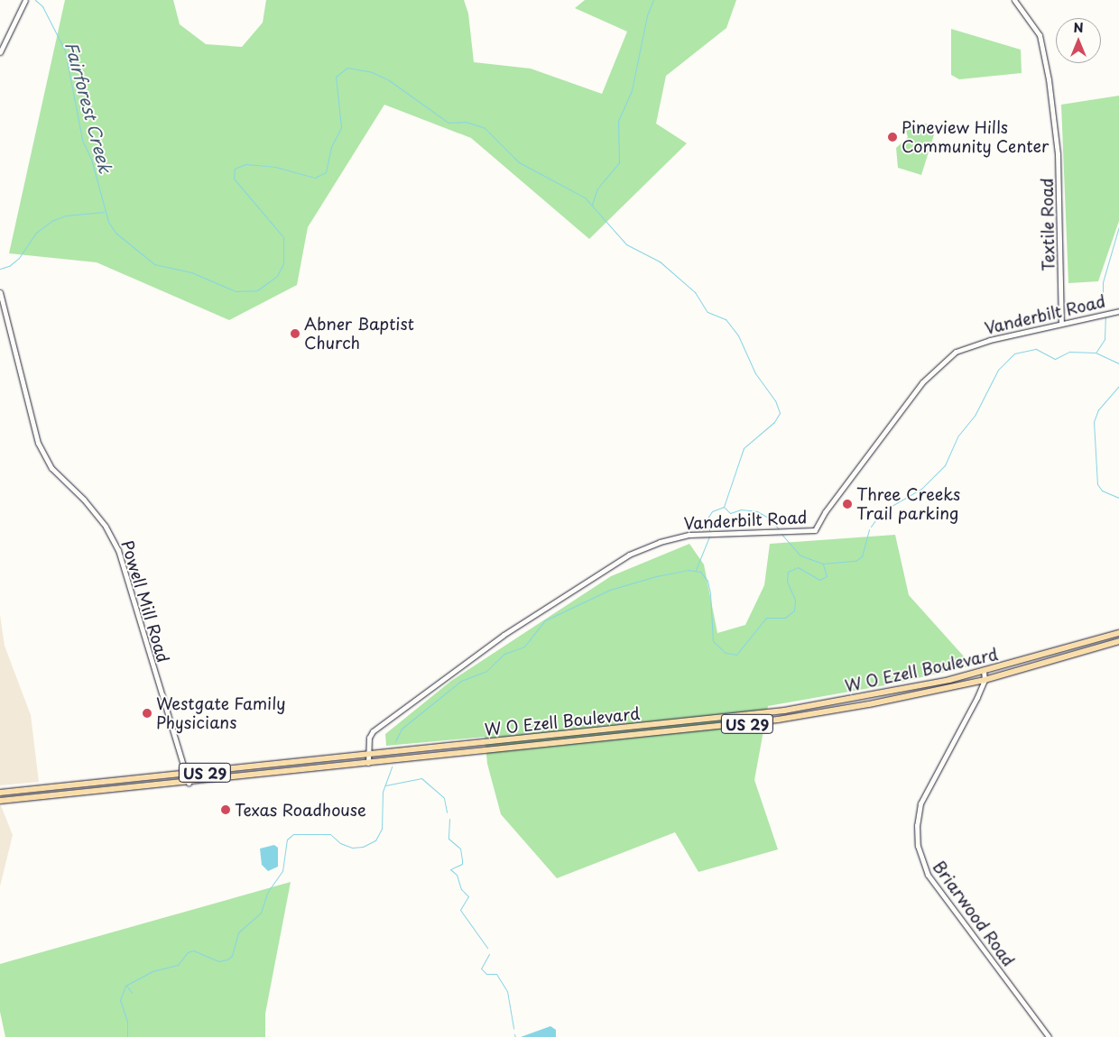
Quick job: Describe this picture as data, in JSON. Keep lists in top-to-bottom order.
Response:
{
  "streets": {
    "main road": ["W O Ezell Boulevard", "US 29"],
    "street": [
      "Textile Road",
      "Vanderbilt Road",
      "Powell Mill Road",
      "Briarwood Road"
    ]
  },
  "crossings": [
    ["Textile Road", "Vanderbilt Road"],
    ["Vanderbilt Road", "W O Ezell Boulevard"],
    ["Powell Mill Road", "W O Ezell Boulevard"],
    ["W O Ezell Boulevard", "Briarwood Road"]
  ],
  "water": ["Fairforest Creek"],
  "places": [
    "Pineview Hills Community Center",
    "Abner Baptist Church",
    "Three Creeks Trail parking",
    "Westgate Family Physicians",
    "Texas Roadhouse"
  ],
  "north": "top"
}
